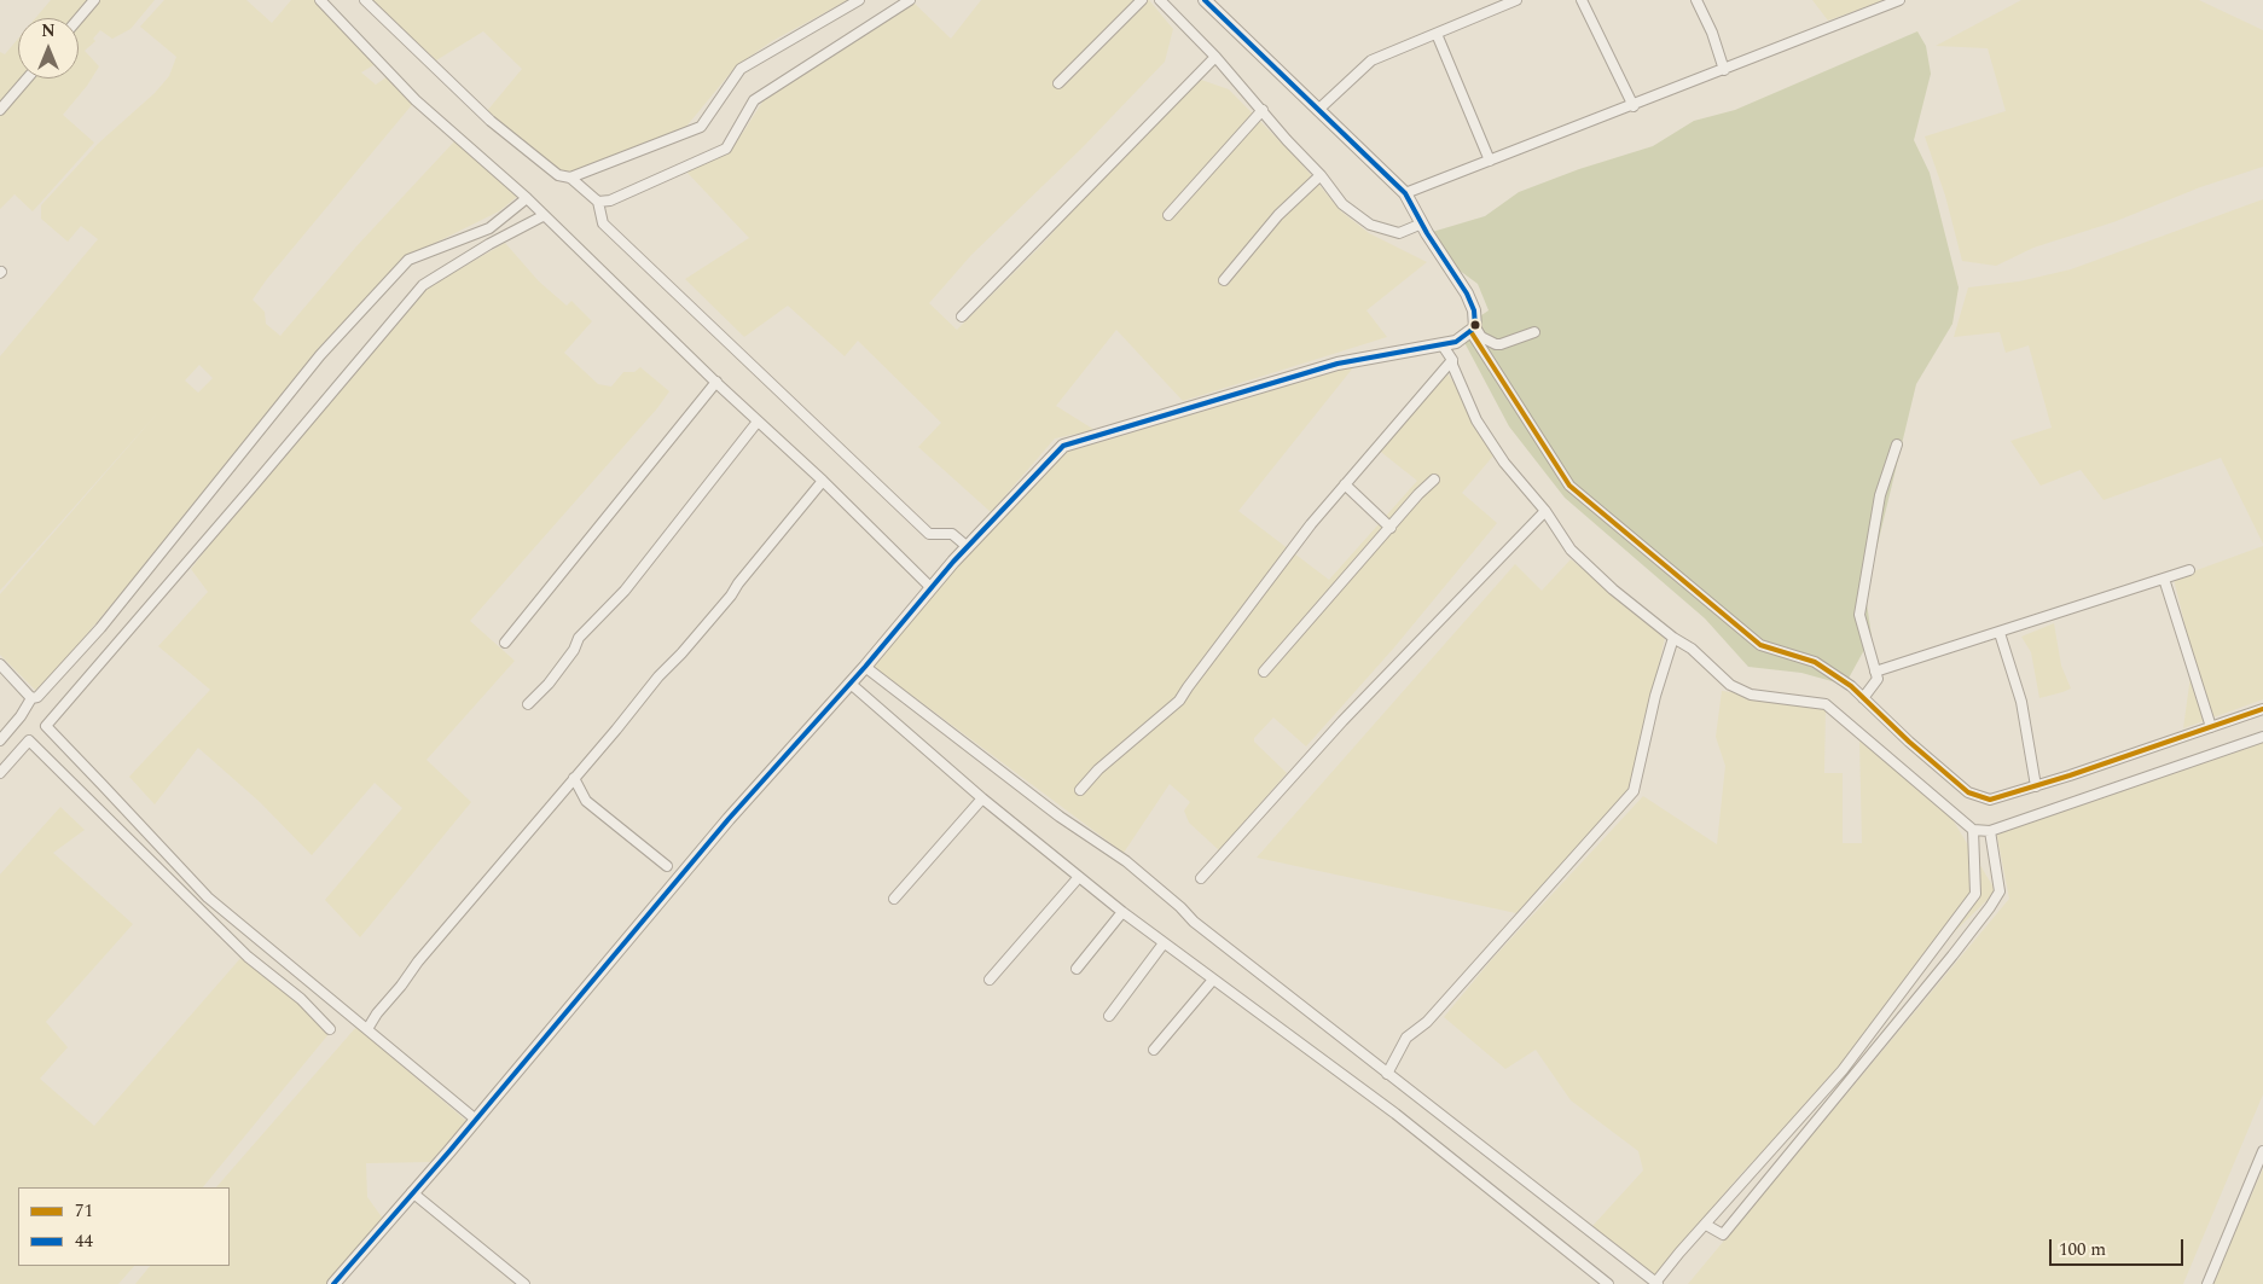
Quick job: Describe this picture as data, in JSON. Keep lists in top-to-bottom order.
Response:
{
  "lines": ["transit line 44", "transit line 71"],
  "legend": ["71", "44"],
  "scale_bar": "100 m",
  "north": "top"
}
